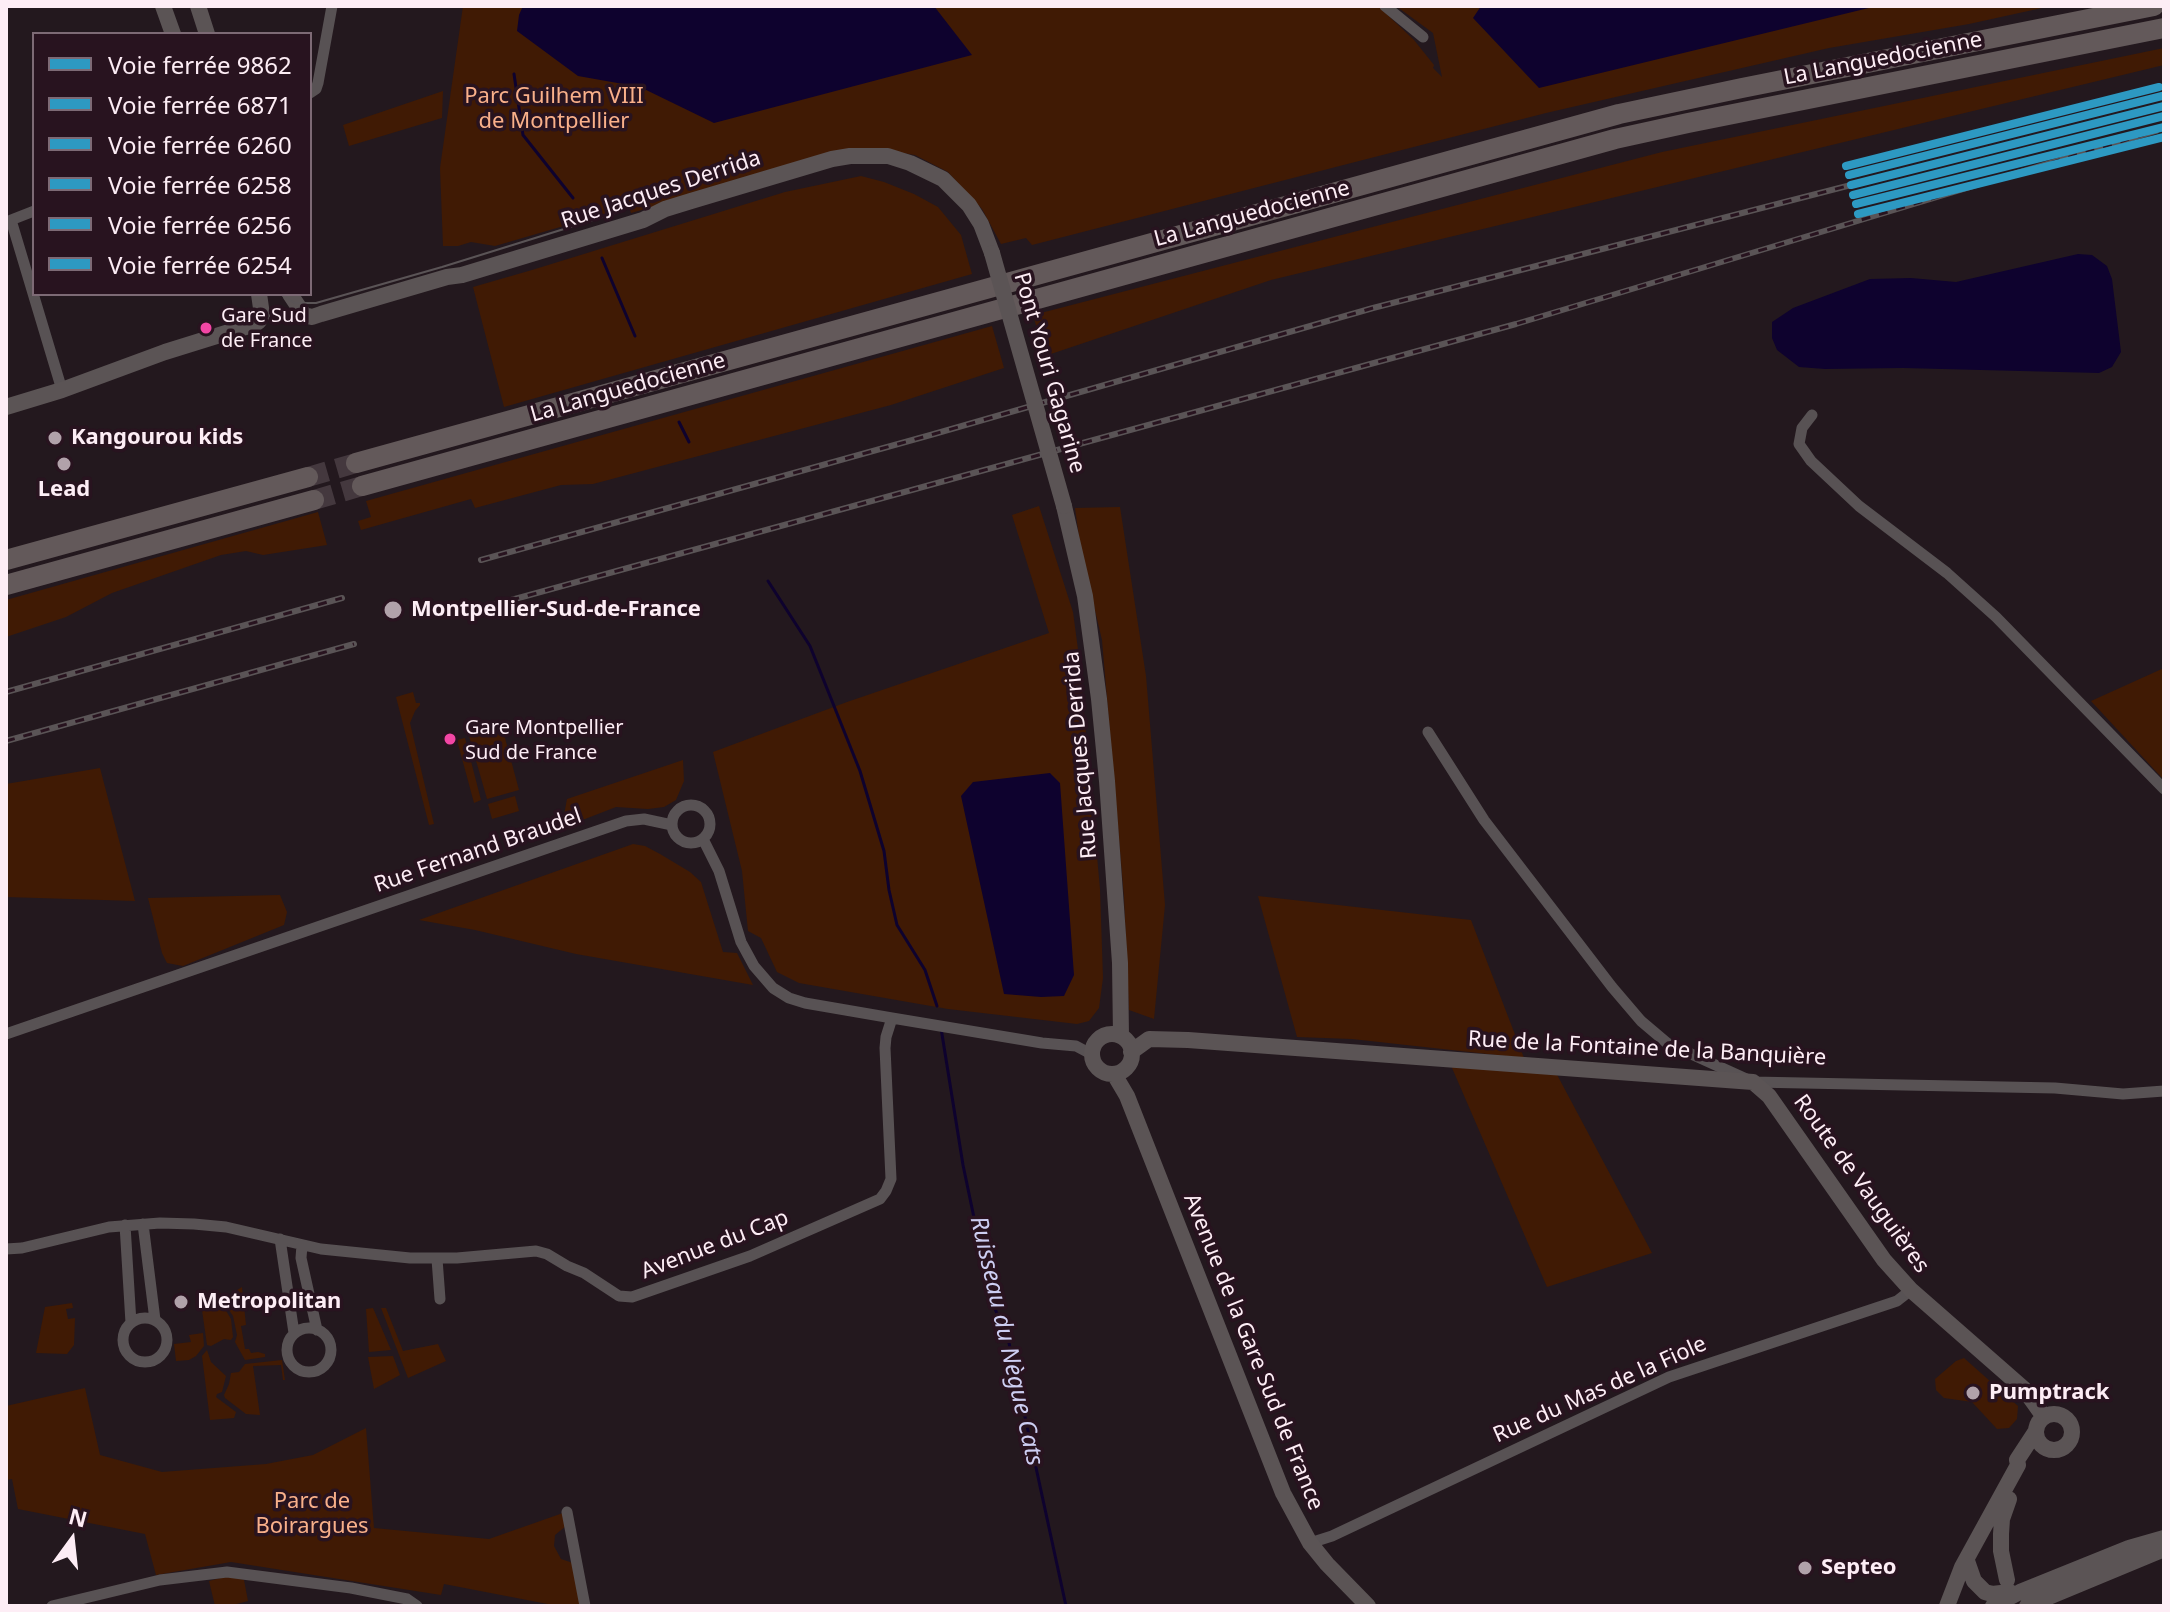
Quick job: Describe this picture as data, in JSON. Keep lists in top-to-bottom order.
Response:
{
  "streets": {
    "highway": ["La Languedocienne"],
    "street": [
      "Rue Jacques Derrida",
      "Pont Youri Gagarine",
      "Rue Fernand Braudel",
      "Rue de la Fontaine de la Banquière",
      "Route de Vauguières",
      "Avenue du Cap",
      "Avenue de la Gare Sud de France",
      "Rue du Mas de la Fiole"
    ]
  },
  "crossings": [
    ["Rue Jacques Derrida", "Pont Youri Gagarine"],
    ["Rue Jacques Derrida", "Rue de la Fontaine de la Banquière"],
    ["Rue Jacques Derrida", "Avenue de la Gare Sud de France"],
    ["Rue de la Fontaine de la Banquière", "Route de Vauguières"],
    ["Rue de la Fontaine de la Banquière", "Avenue de la Gare Sud de France"],
    ["Route de Vauguières", "Rue du Mas de la Fiole"],
    ["Avenue de la Gare Sud de France", "Rue du Mas de la Fiole"]
  ],
  "water": ["Ruisseau du Nègue Cats"],
  "parks": ["Parc Guilhem VIII de Montpellier", "Parc de Boirargues"],
  "places": [
    "Gare Sud de France",
    "Kangourou kids",
    "Lead",
    "Montpellier-Sud-de-France",
    "Gare Montpellier Sud de France",
    "Metropolitan",
    "Pumptrack",
    "Septeo"
  ],
  "lines": [
    "rail line 6256",
    "rail line 6260",
    "rail line 9862",
    "rail line 6871",
    "rail line 6258",
    "rail line 6254"
  ],
  "legend": [
    "Voie ferrée 9862",
    "Voie ferrée 6871",
    "Voie ferrée 6260",
    "Voie ferrée 6258",
    "Voie ferrée 6256",
    "Voie ferrée 6254"
  ],
  "north": "top"
}
